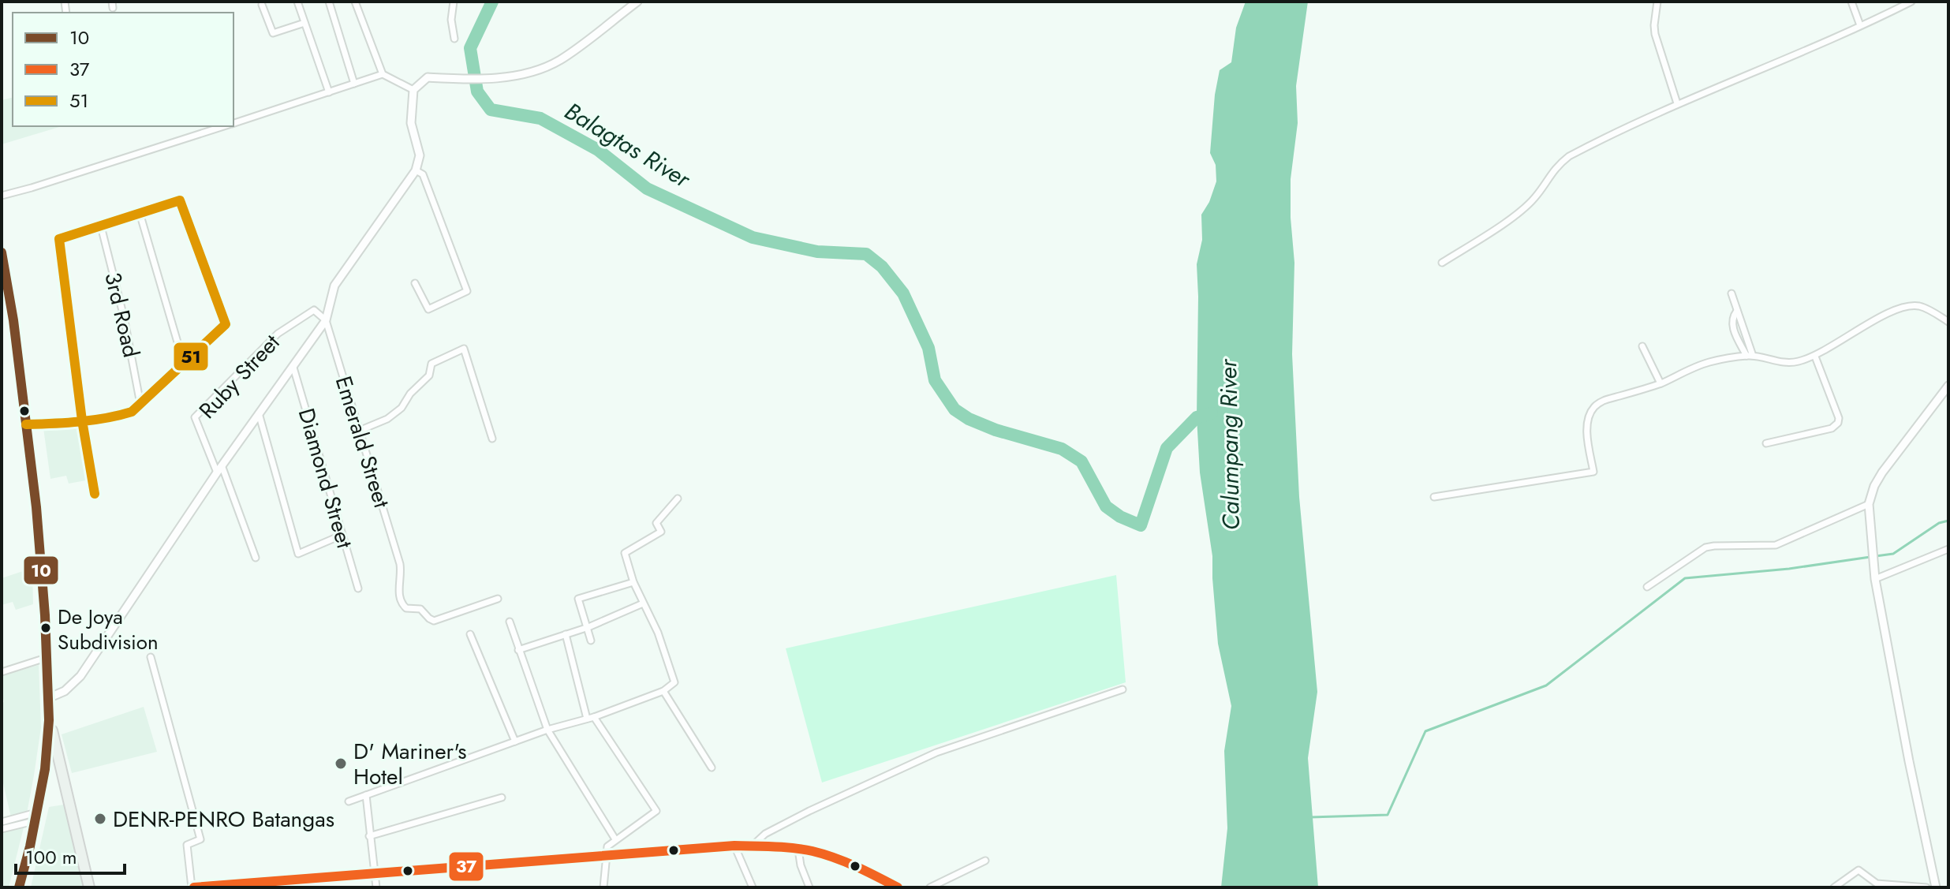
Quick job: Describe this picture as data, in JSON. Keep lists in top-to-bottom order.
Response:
{
  "streets": {
    "street": [
      "3rd Road",
      "Ruby Street",
      "Emerald Street",
      "Diamond Street"
    ]
  },
  "crossings": [
    ["Ruby Street", "Emerald Street"]
  ],
  "water": ["Balagtas River", "Calumpang River"],
  "places": ["De Joya Subdivision", "D' Mariner's Hotel", "DENR-PENRO Batangas"],
  "lines": ["transit line 51", "transit line 10", "transit line 37"],
  "legend": ["10", "37", "51"],
  "scale_bar": "100 m"
}
